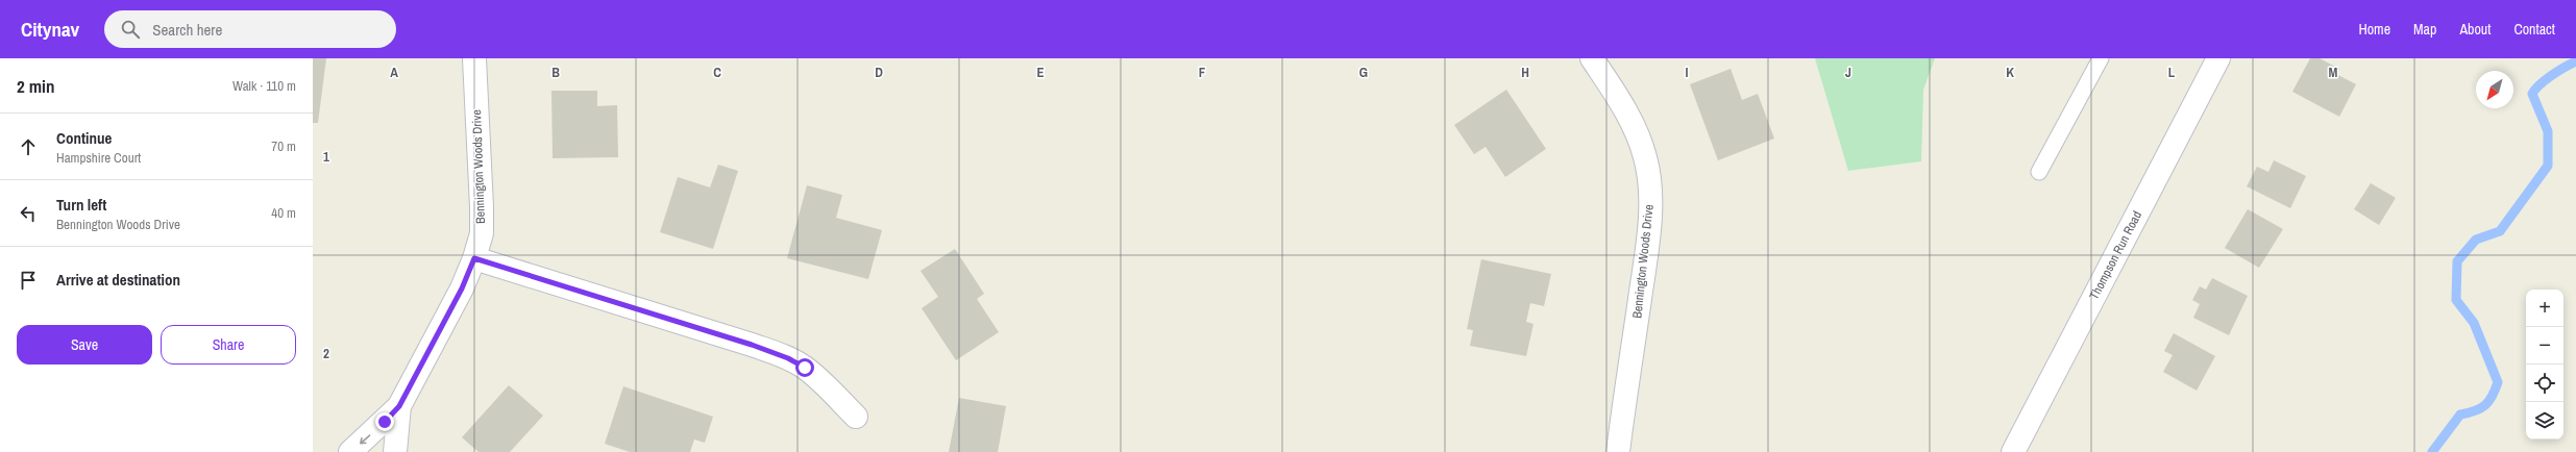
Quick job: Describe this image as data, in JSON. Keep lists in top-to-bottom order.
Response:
{
  "streets": {
    "street": ["Bennington Woods Drive", "Thompson Run Road"]
  },
  "north": "bottom left",
  "page": {
    "header": "Citynav",
    "search": "Search here",
    "nav": [
      "Home",
      "Map",
      "About",
      "Contact"
    ],
    "heading": ["2 min", "Walk · 110 m"],
    "list": [
      ["Continue", "Hampshire Court", "70 m"],
      ["Turn left", "Bennington Woods Drive", "40 m"],
      "Arrive at destination"
    ],
    "map_buttons": ["+", "−"],
    "buttons": ["Save", "Share"]
  },
  "grid": {
    "columns": [
      "A",
      "B",
      "C",
      "D",
      "E",
      "F",
      "G",
      "H",
      "I",
      "J",
      "K",
      "L",
      "M"
    ],
    "rows": ["1", "2"]
  }
}
